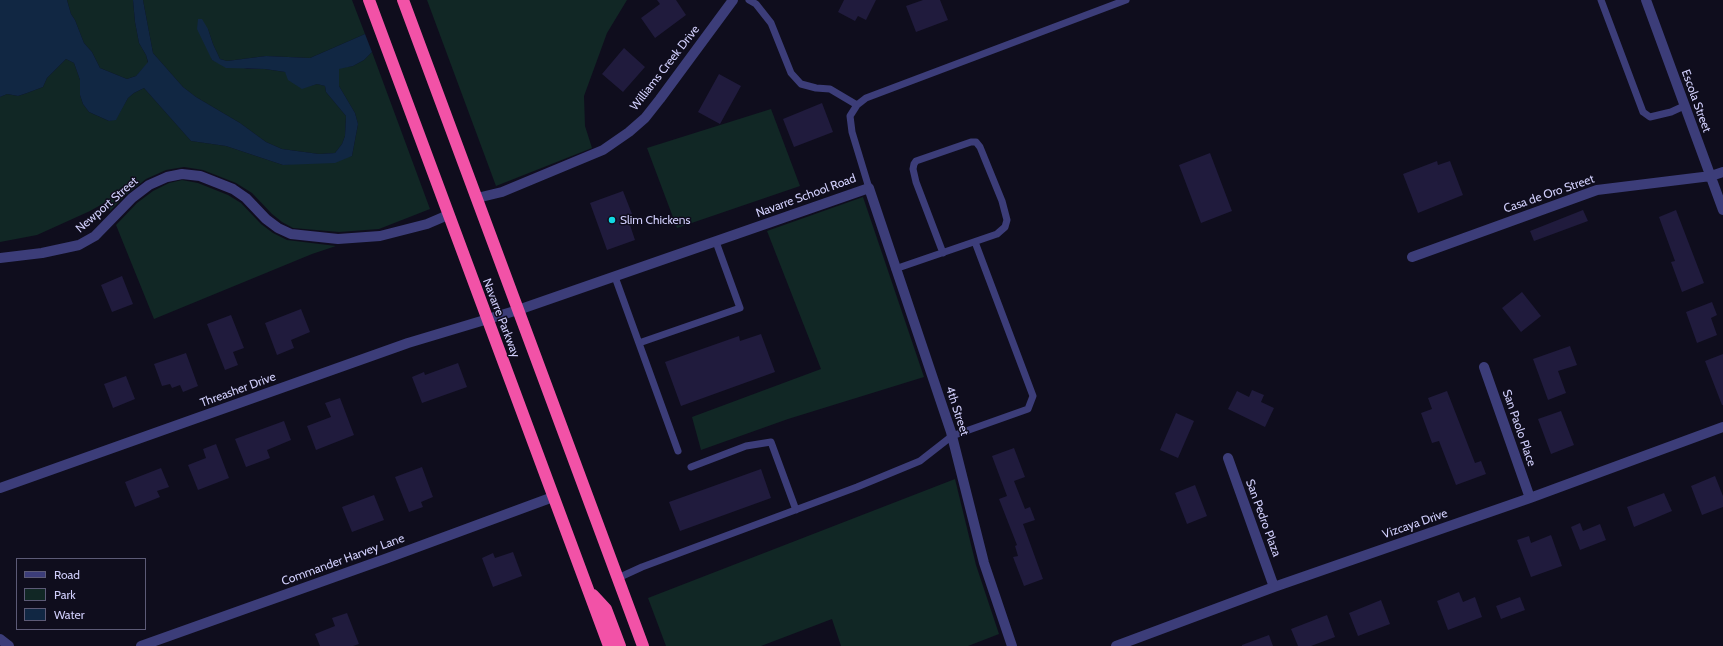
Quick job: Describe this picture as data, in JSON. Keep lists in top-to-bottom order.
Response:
{
  "streets": {
    "highway": ["Navarre Parkway"],
    "street": [
      "Williams Creek Drive",
      "Escola Street",
      "Casa de Oro Street",
      "Navarre School Road",
      "Newport Street",
      "Threasher Drive",
      "4th Street",
      "San Paolo Place",
      "San Pedro Plaza",
      "Vizcaya Drive",
      "Commander Harvey Lane"
    ]
  },
  "crossings": [
    ["Williams Creek Drive", "Navarre Parkway"],
    ["Escola Street", "Casa de Oro Street"],
    ["Navarre School Road", "Navarre Parkway"],
    ["Navarre School Road", "Threasher Drive"],
    ["Navarre School Road", "4th Street"],
    ["Newport Street", "Navarre Parkway"],
    ["Navarre Parkway", "Threasher Drive"],
    ["Navarre Parkway", "Commander Harvey Lane"],
    ["San Paolo Place", "Vizcaya Drive"],
    ["San Pedro Plaza", "Vizcaya Drive"]
  ],
  "places": ["Slim Chickens"],
  "legend": ["Road", "Park", "Water"]
}
